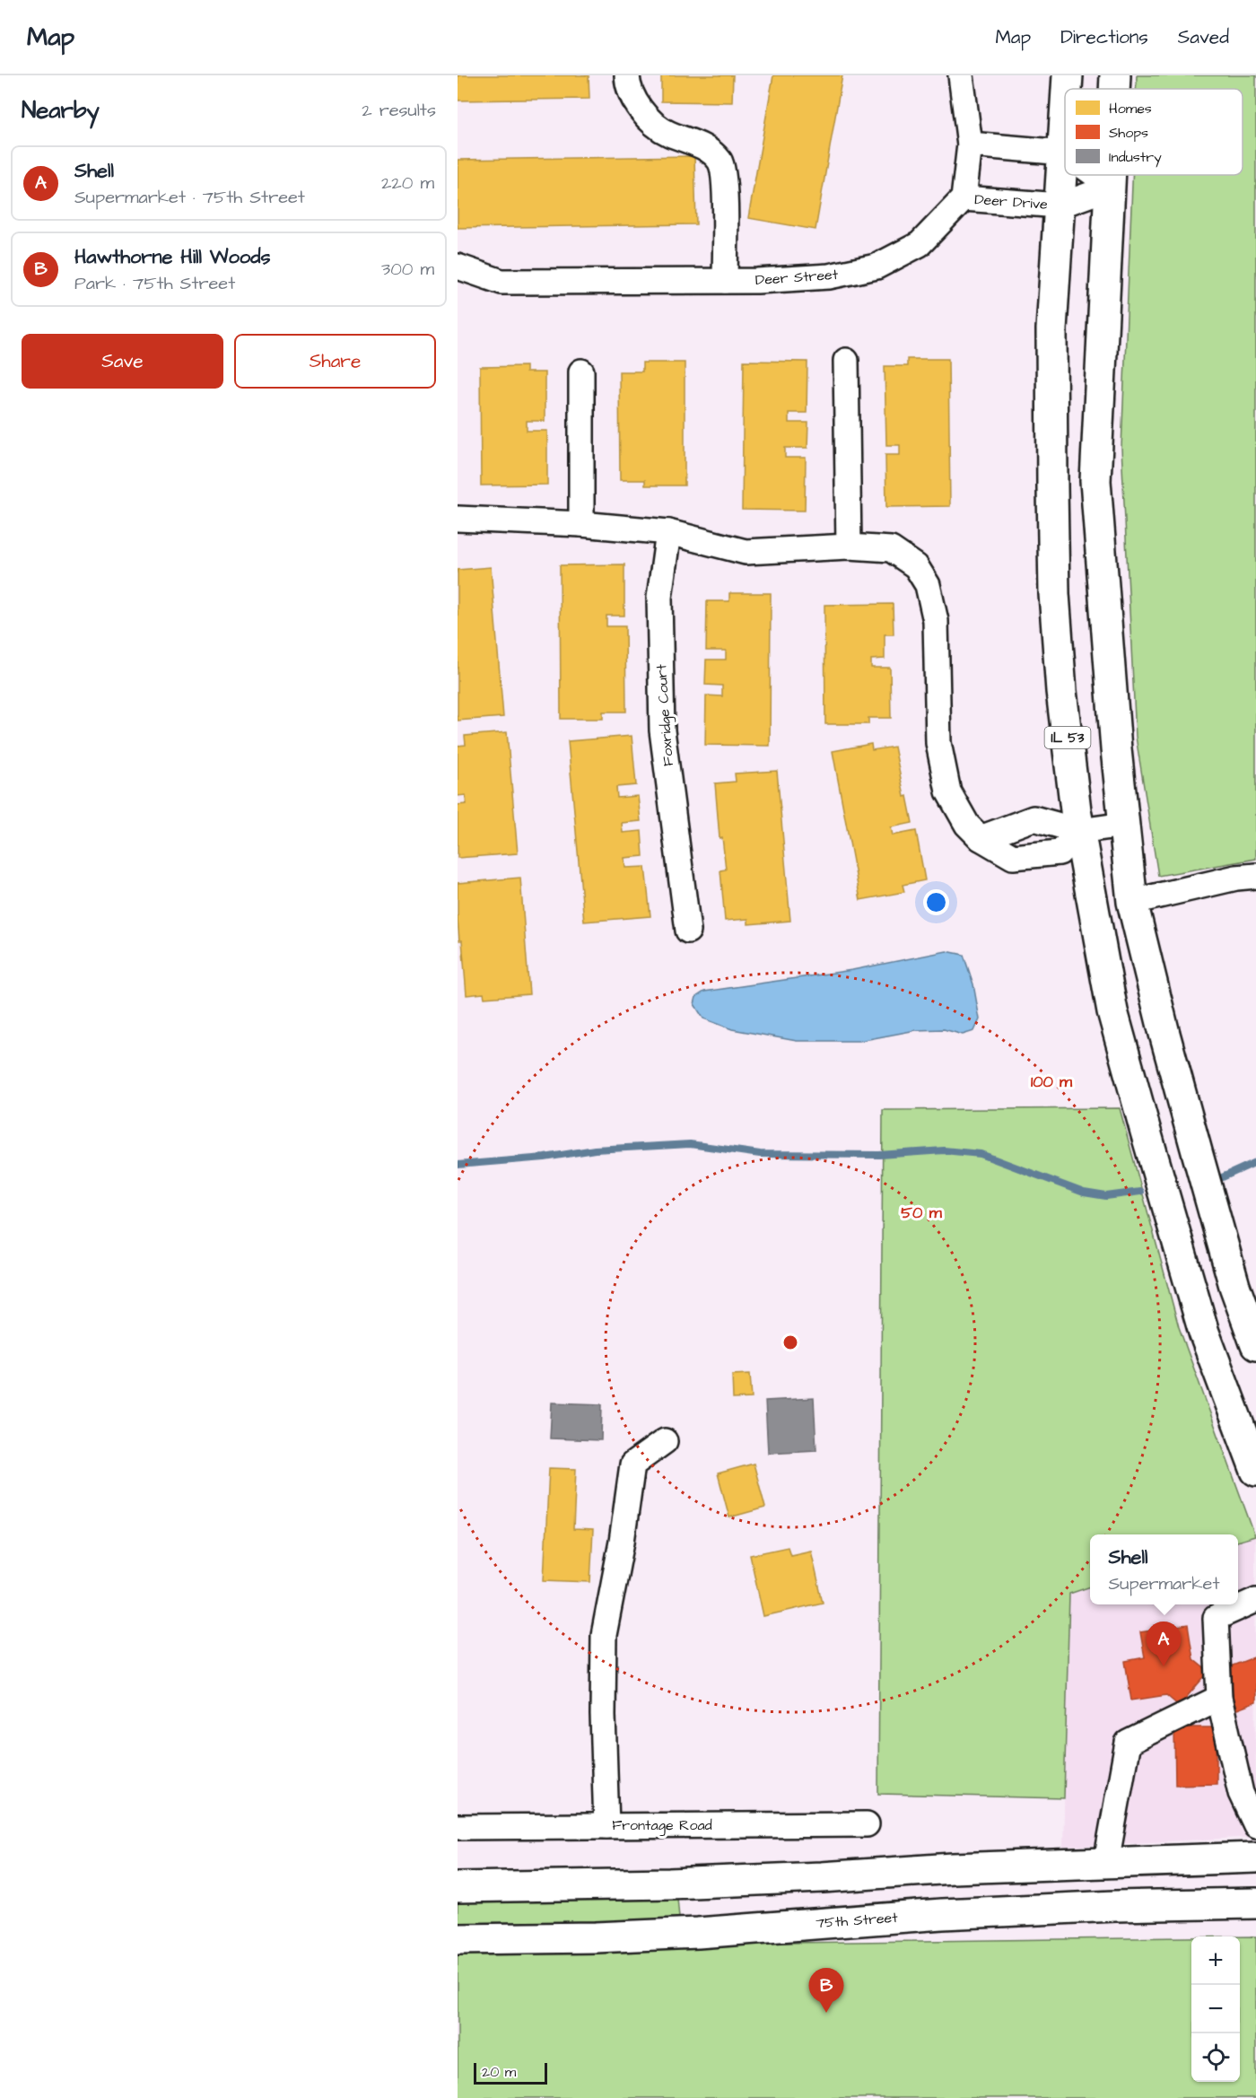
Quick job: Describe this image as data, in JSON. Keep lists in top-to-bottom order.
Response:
{
  "streets": {
    "main road": ["IL 53", "75th Street"],
    "street": [
      "Deer Drive",
      "Deer Street",
      "Foxridge Court",
      "Frontage Road"
    ]
  },
  "crossings": [
    ["Deer Drive", "Deer Street"],
    ["Deer Drive", "IL 53"]
  ],
  "legend": ["Homes", "Shops", "Industry"],
  "scale_bar": "20 m",
  "page": {
    "header": "Map",
    "nav": ["Map", "Directions", "Saved"],
    "heading": ["Nearby", "2 results"],
    "list": [
      {
        "mark": "A",
        "name": "Shell",
        "note": "Supermarket · 75th Street",
        "value": "220 m"
      },
      {
        "mark": "B",
        "name": "Hawthorne Hill Woods",
        "note": "Park · 75th Street",
        "value": "300 m"
      }
    ],
    "buttons": ["Save", "Share"],
    "popup": ["Shell", "Supermarket"],
    "pins": ["A", "B"],
    "map_buttons": ["+", "−"],
    "scale": "20 m"
  },
  "rings": ["100 m", "50 m"]
}
